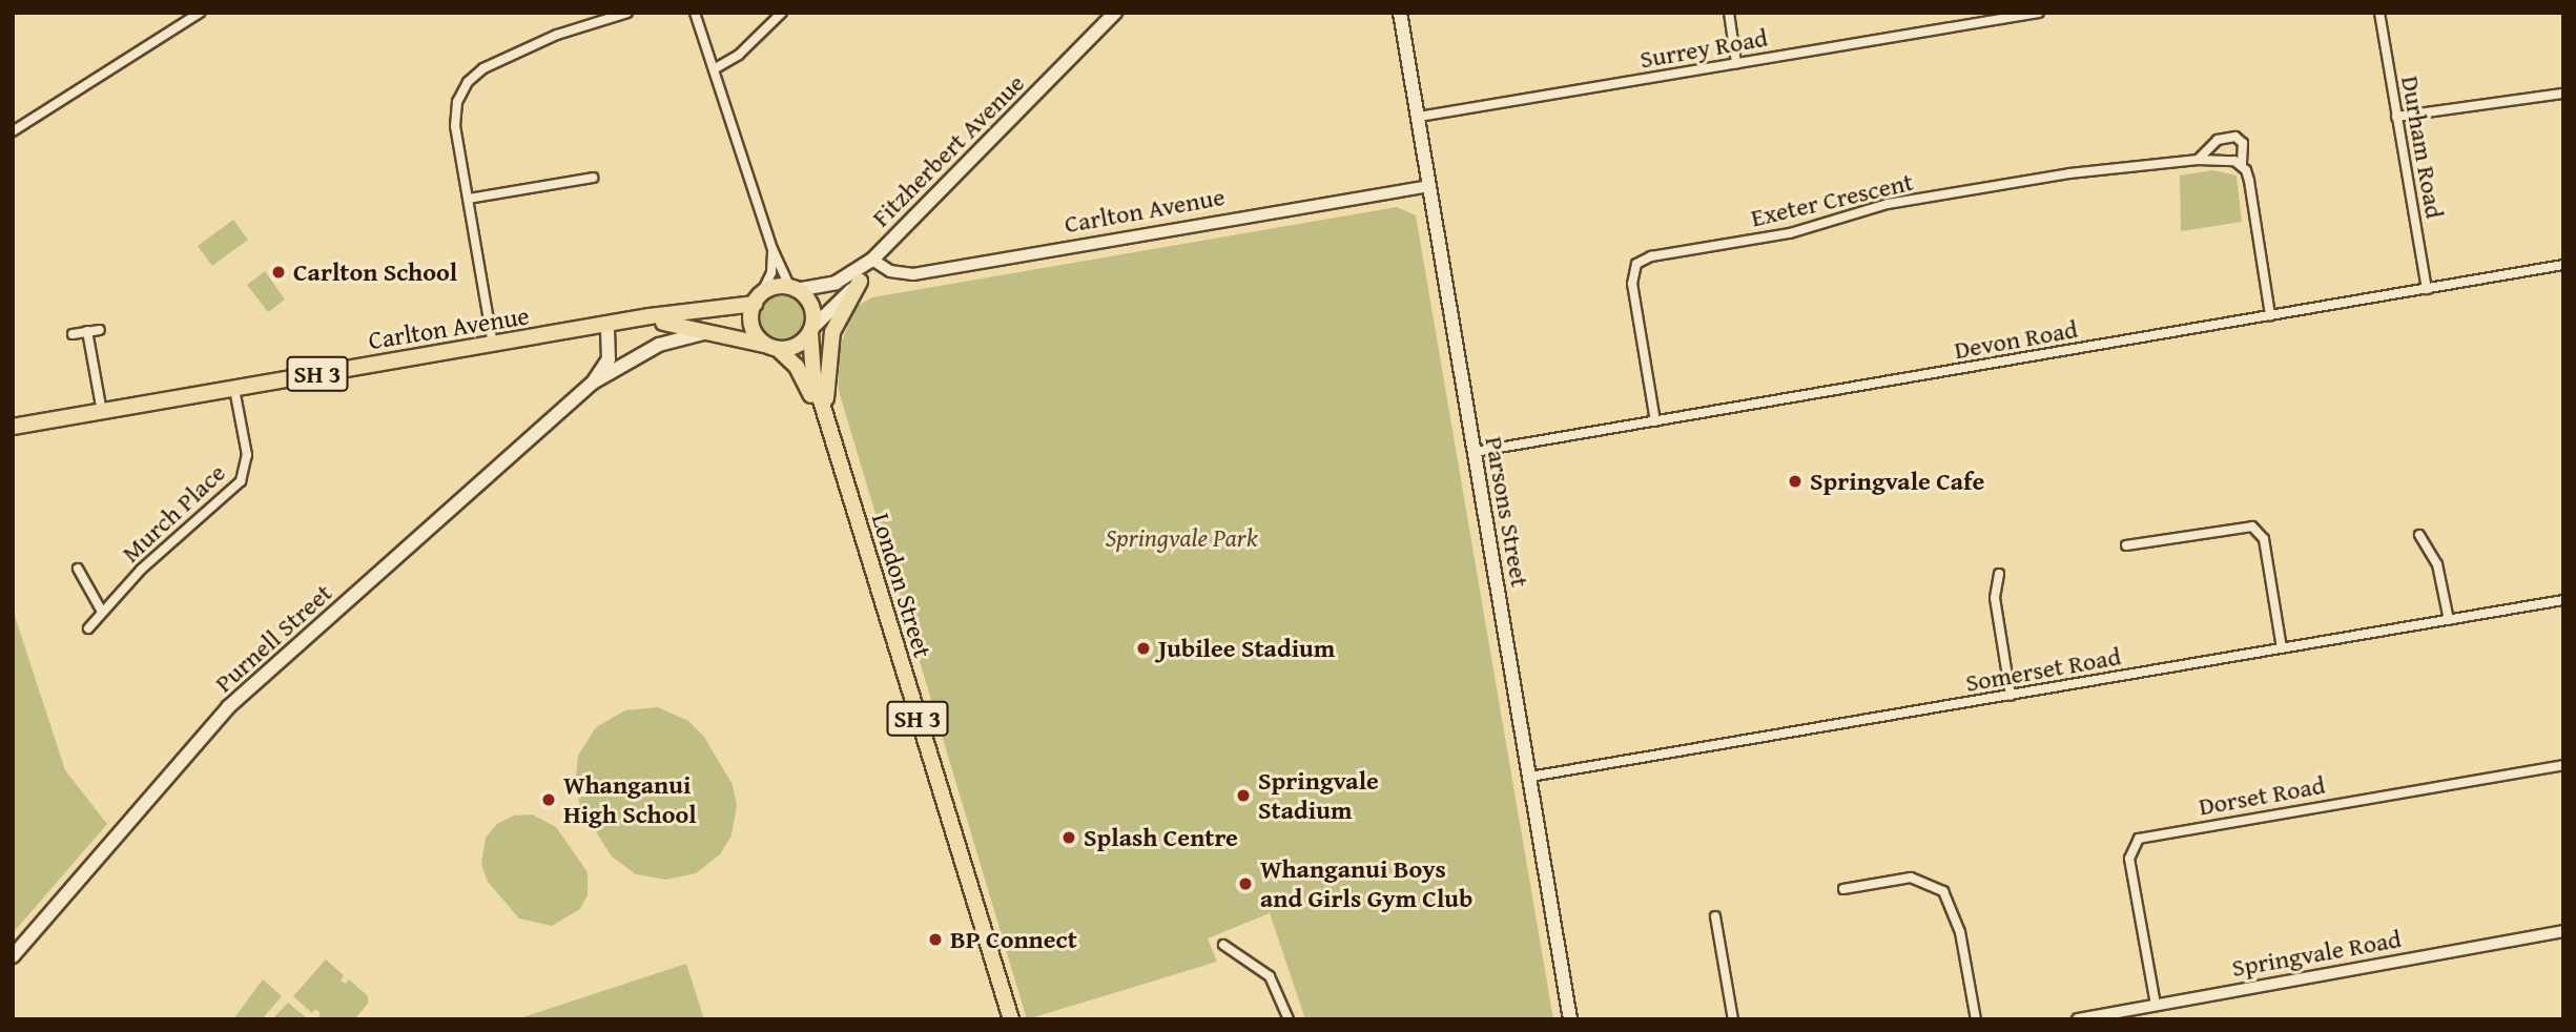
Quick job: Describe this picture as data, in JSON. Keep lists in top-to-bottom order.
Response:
{
  "streets": {
    "highway": ["Carlton Avenue", "SH 3", "London Street"],
    "main road": ["Fitzherbert Avenue", "Parsons Street", "Purnell Street"],
    "street": [
      "Surrey Road",
      "Durham Road",
      "Exeter Crescent",
      "Devon Road",
      "Murch Place",
      "Somerset Road",
      "Dorset Road",
      "Springvale Road"
    ]
  },
  "crossings": [
    ["Surrey Road", "Parsons Street"],
    ["Durham Road", "Devon Road"],
    ["Fitzherbert Avenue", "Carlton Avenue"],
    ["Fitzherbert Avenue", "SH 3"],
    ["Fitzherbert Avenue", "London Street"],
    ["Exeter Crescent", "Devon Road"],
    ["Carlton Avenue", "SH 3"],
    ["Carlton Avenue", "Parsons Street"],
    ["Carlton Avenue", "Murch Place"],
    ["Carlton Avenue", "London Street"],
    ["Carlton Avenue", "Purnell Street"],
    ["Devon Road", "Parsons Street"],
    ["SH 3", "London Street"],
    ["Parsons Street", "Somerset Road"],
    ["Dorset Road", "Springvale Road"]
  ],
  "parks": ["Springvale Park"],
  "places": [
    "Carlton School",
    "Springvale Cafe",
    "Jubilee Stadium",
    "Springvale Stadium",
    "Whanganui High School",
    "Splash Centre",
    "Whanganui Boys and Girls Gym Club",
    "BP Connect"
  ]
}
